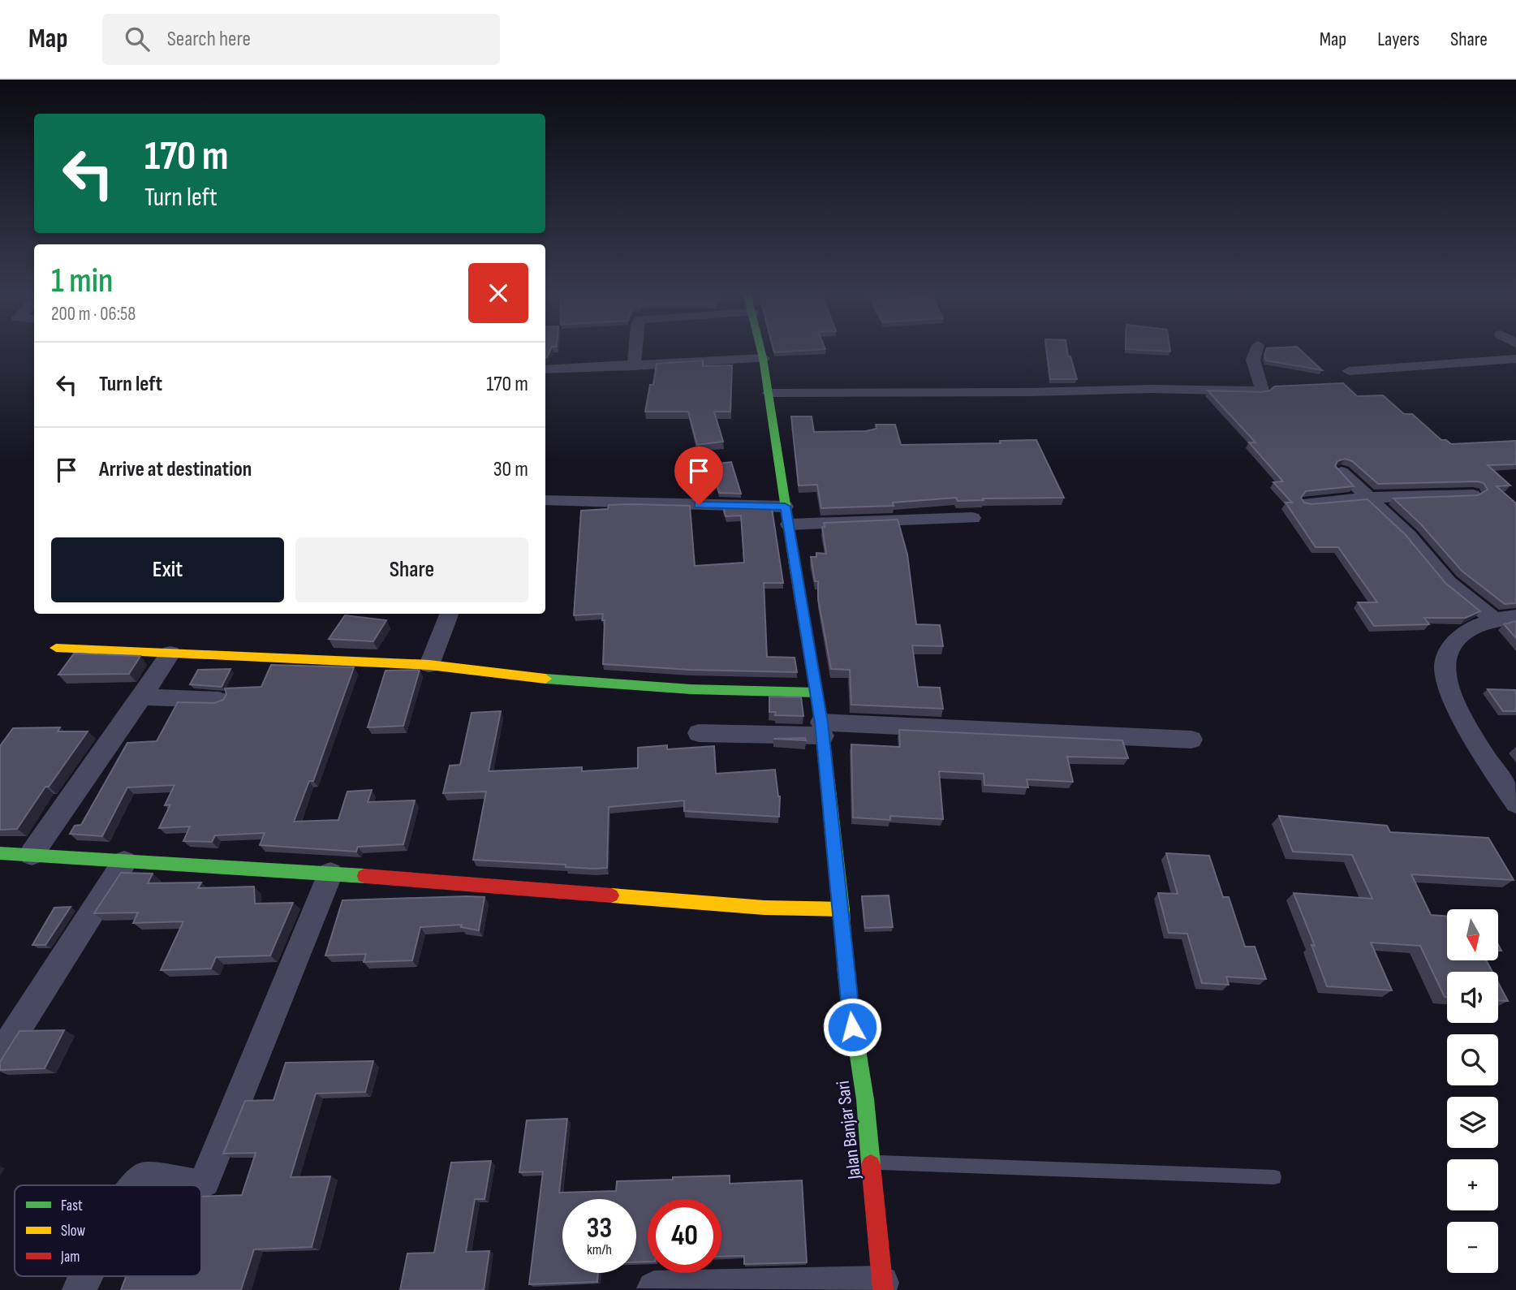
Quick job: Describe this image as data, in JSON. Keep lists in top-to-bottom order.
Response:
{
  "streets": {
    "street": ["Jalan Banjar Sari"]
  },
  "legend": ["Fast", "Slow", "Jam"],
  "north": "bottom",
  "page": {
    "header": "Map",
    "search": "Search here",
    "nav": ["Map", "Layers", "Share"],
    "turn": ["170 m", "Turn left"],
    "heading": ["1 min", "200 m · 06:58"],
    "list": [
      {
        "name": "Turn left",
        "value": "170 m"
      },
      {
        "name": "Arrive at destination",
        "value": "30 m"
      }
    ],
    "buttons": ["Exit", "Share"],
    "map_buttons": ["+", "−"],
    "speed": "33 km/h",
    "limit": "40"
  }
}
